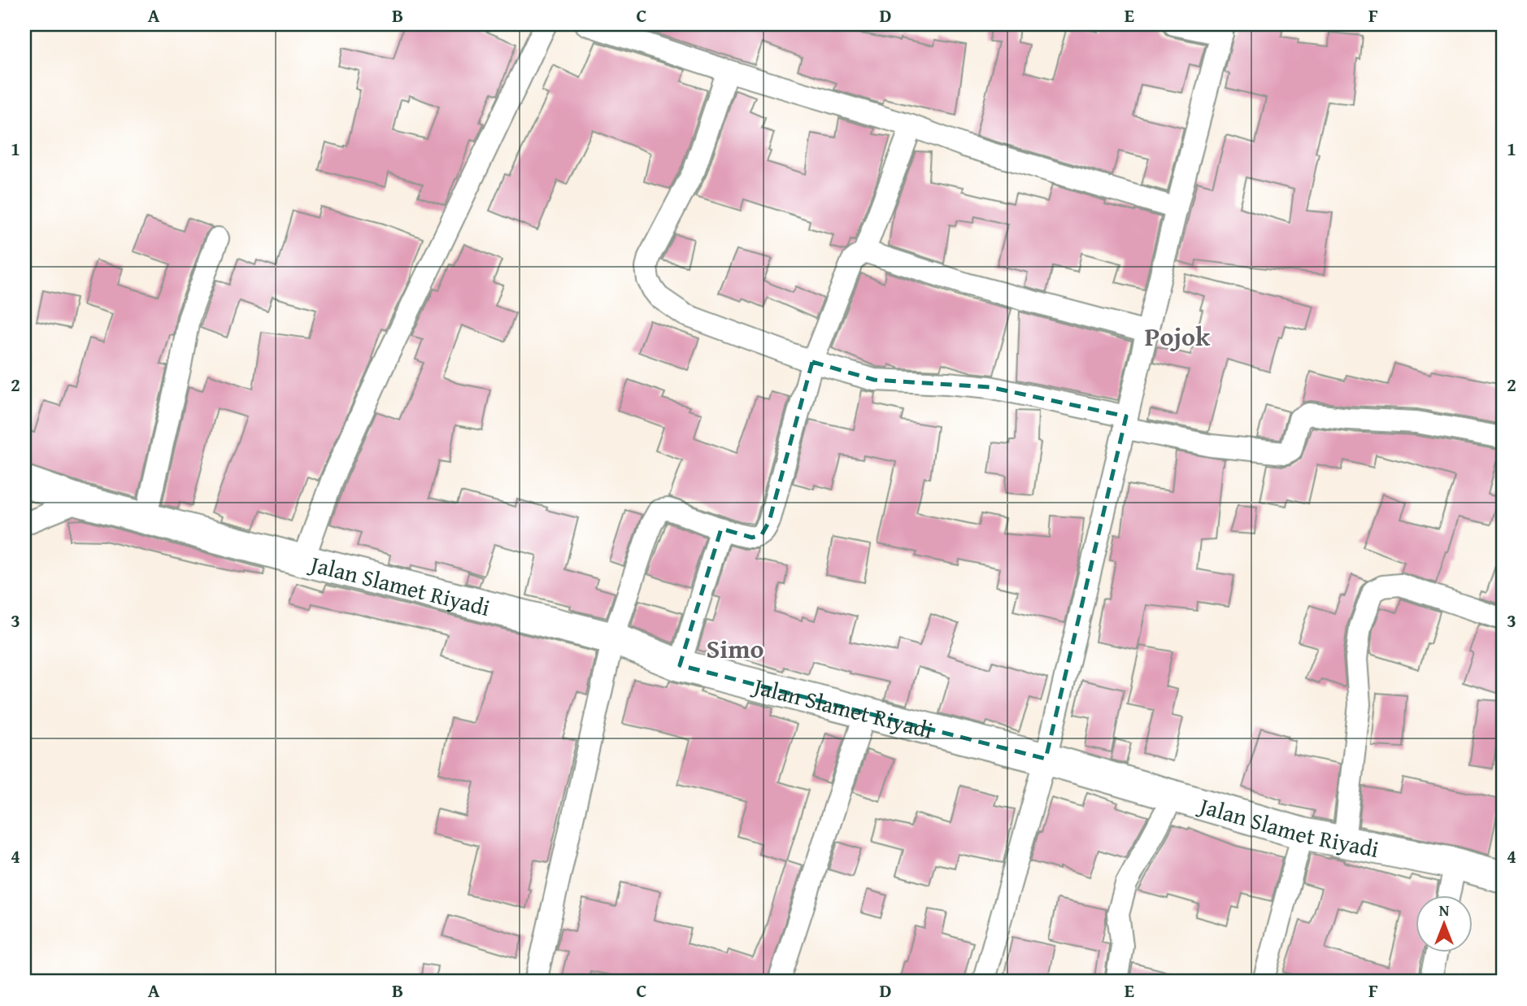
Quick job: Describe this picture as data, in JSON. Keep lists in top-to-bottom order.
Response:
{
  "streets": {
    "street": ["Jalan Slamet Riyadi"]
  },
  "districts": ["Pojok", "Simo"],
  "north": "top",
  "grid": {
    "columns": [
      "A",
      "B",
      "C",
      "D",
      "E",
      "F"
    ],
    "rows": [
      "1",
      "2",
      "3",
      "4"
    ]
  }
}
